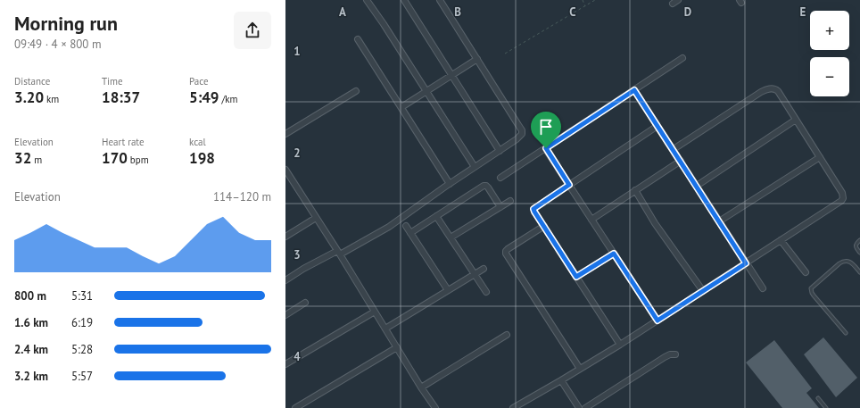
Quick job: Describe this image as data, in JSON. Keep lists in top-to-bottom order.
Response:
{
  "page": {
    "heading": ["Morning run", "09:49 · 4 × 800 m"],
    "map_buttons": ["+", "−"],
    "stats": [
      ["Distance", "3.20 km"],
      ["Time", "18:37"],
      ["Pace", "5:49 /km"],
      ["Elevation", "32 m"],
      ["Heart rate", "170 bpm"],
      ["kcal", "198"]
    ],
    "chart": ["Elevation", "114–120 m"],
    "list": [
      {
        "name": "800 m",
        "note": "5:31"
      },
      {
        "name": "1.6 km",
        "note": "6:19"
      },
      {
        "name": "2.4 km",
        "note": "5:28"
      },
      {
        "name": "3.2 km",
        "note": "5:57"
      }
    ]
  },
  "grid": {
    "columns": [
      "A",
      "B",
      "C",
      "D",
      "E"
    ],
    "rows": [
      "1",
      "2",
      "3",
      "4"
    ]
  }
}
